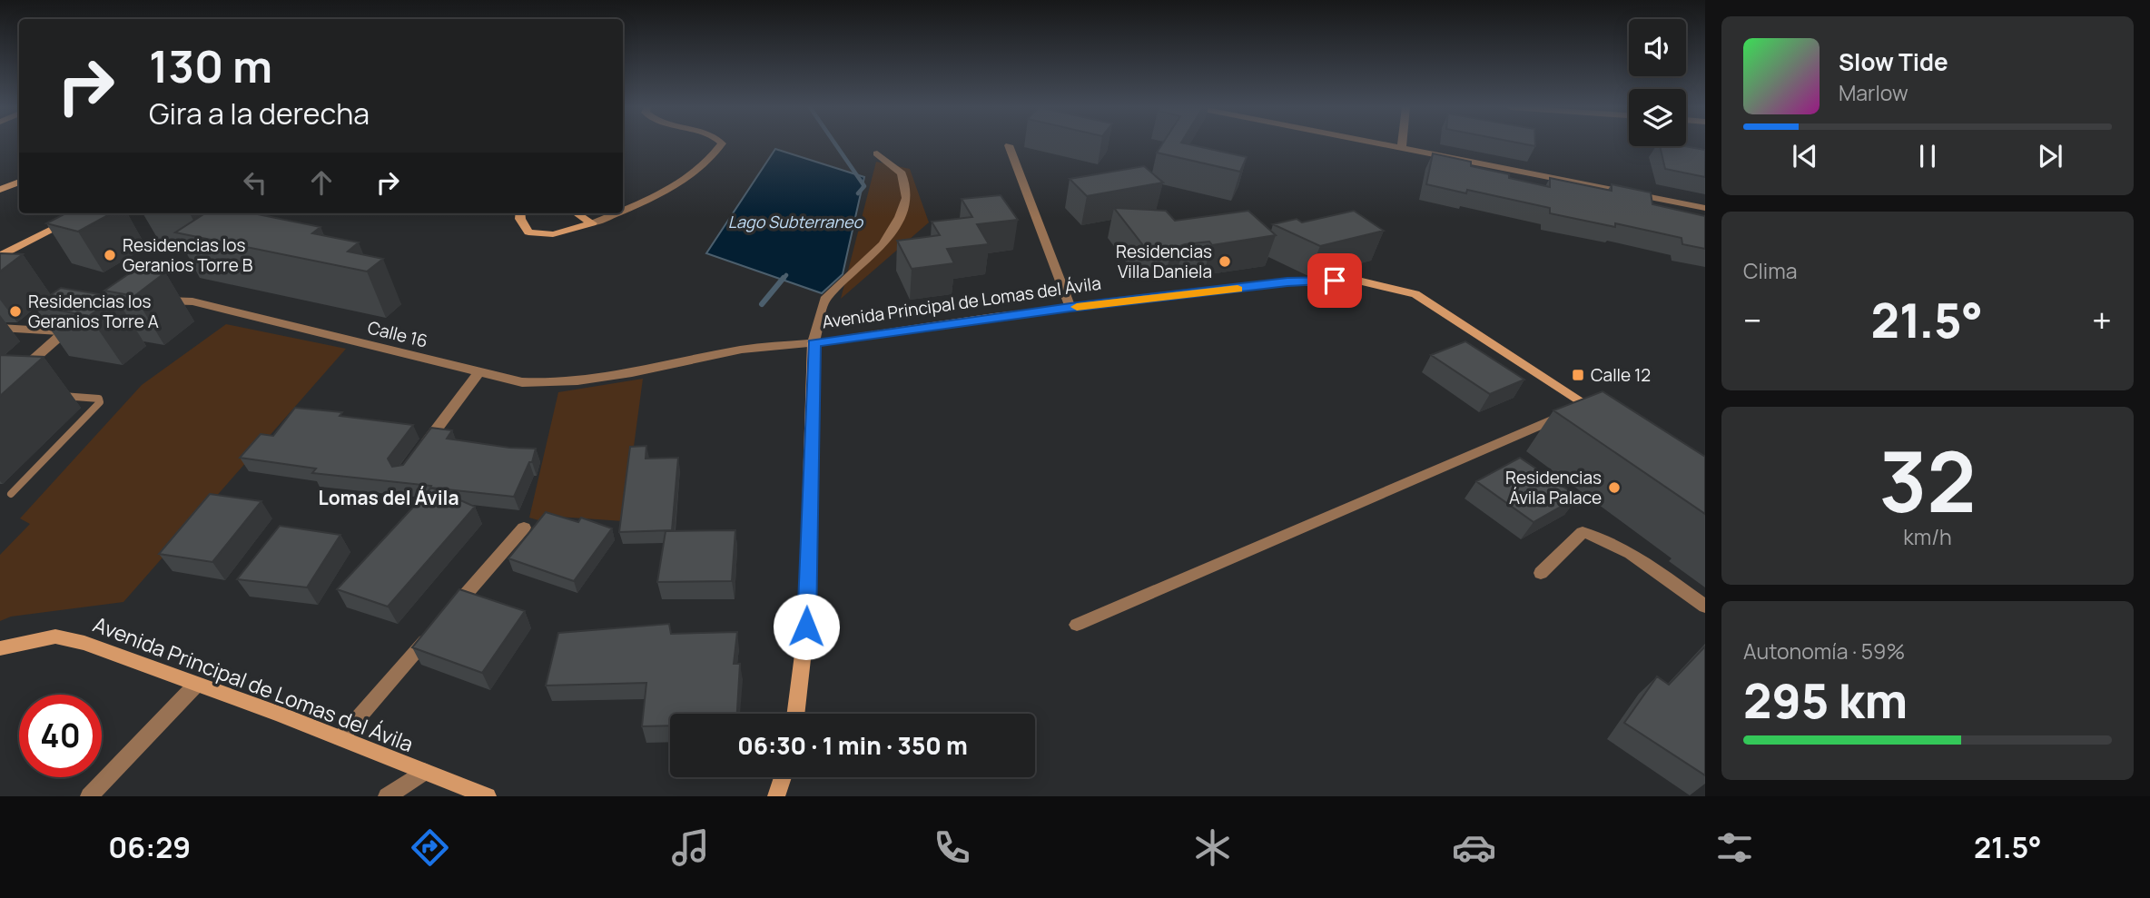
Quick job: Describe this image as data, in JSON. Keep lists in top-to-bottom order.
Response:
{
  "streets": {
    "street": ["Avenida Principal de Lomas del Ávila", "Calle 16"]
  },
  "crossings": [
    ["Avenida Principal de Lomas del Ávila", "Calle 16"]
  ],
  "districts": ["Lomas del Ávila"],
  "water": ["Lago Subterraneo"],
  "places": {
    "other": [
      "Residencias los Geranios Torre B",
      "Residencias Villa Daniela",
      "Residencias los Geranios Torre A",
      "Residencias Ávila Palace"
    ],
    "transit": ["Calle 12"]
  },
  "page": {
    "turn": ["130 m", "Gira a la derecha"],
    "song": ["Slow Tide", "Marlow"],
    "tile": [
      "Clima",
      ["32", "km/h"],
      ["Autonomía · 59%", "295 km"]
    ],
    "heat": ["−", "21.5°", "+"],
    "limit": "40",
    "trip": "06:30 · 1 min · 350 m",
    "tabs": ["06:29", "21.5°"]
  }
}
